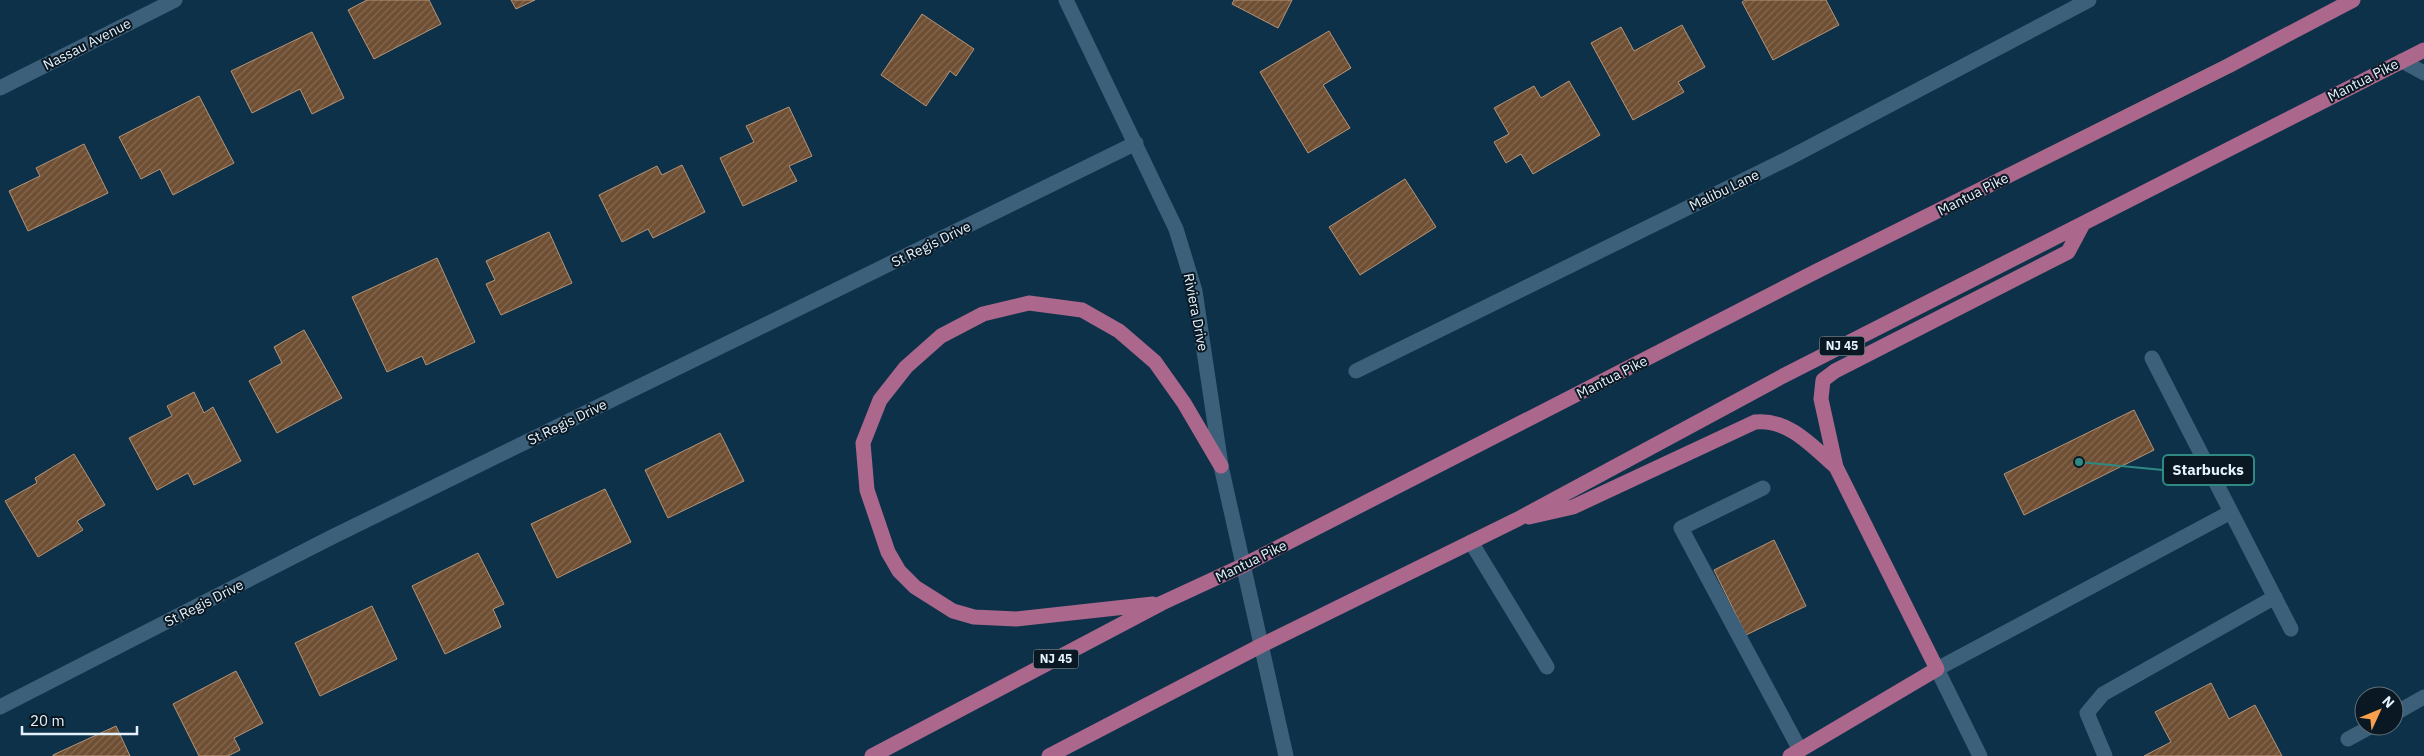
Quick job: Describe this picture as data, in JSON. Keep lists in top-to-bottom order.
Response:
{
  "streets": {
    "main road": ["Mantua Pike", "NJ 45"],
    "street": [
      "Nassau Avenue",
      "Malibu Lane",
      "St Regis Drive",
      "Riviera Drive"
    ]
  },
  "crossings": [
    ["Mantua Pike", "Riviera Drive"],
    ["St Regis Drive", "Riviera Drive"]
  ],
  "places": ["Starbucks"],
  "scale_bar": "20 m",
  "north": "top right"
}
